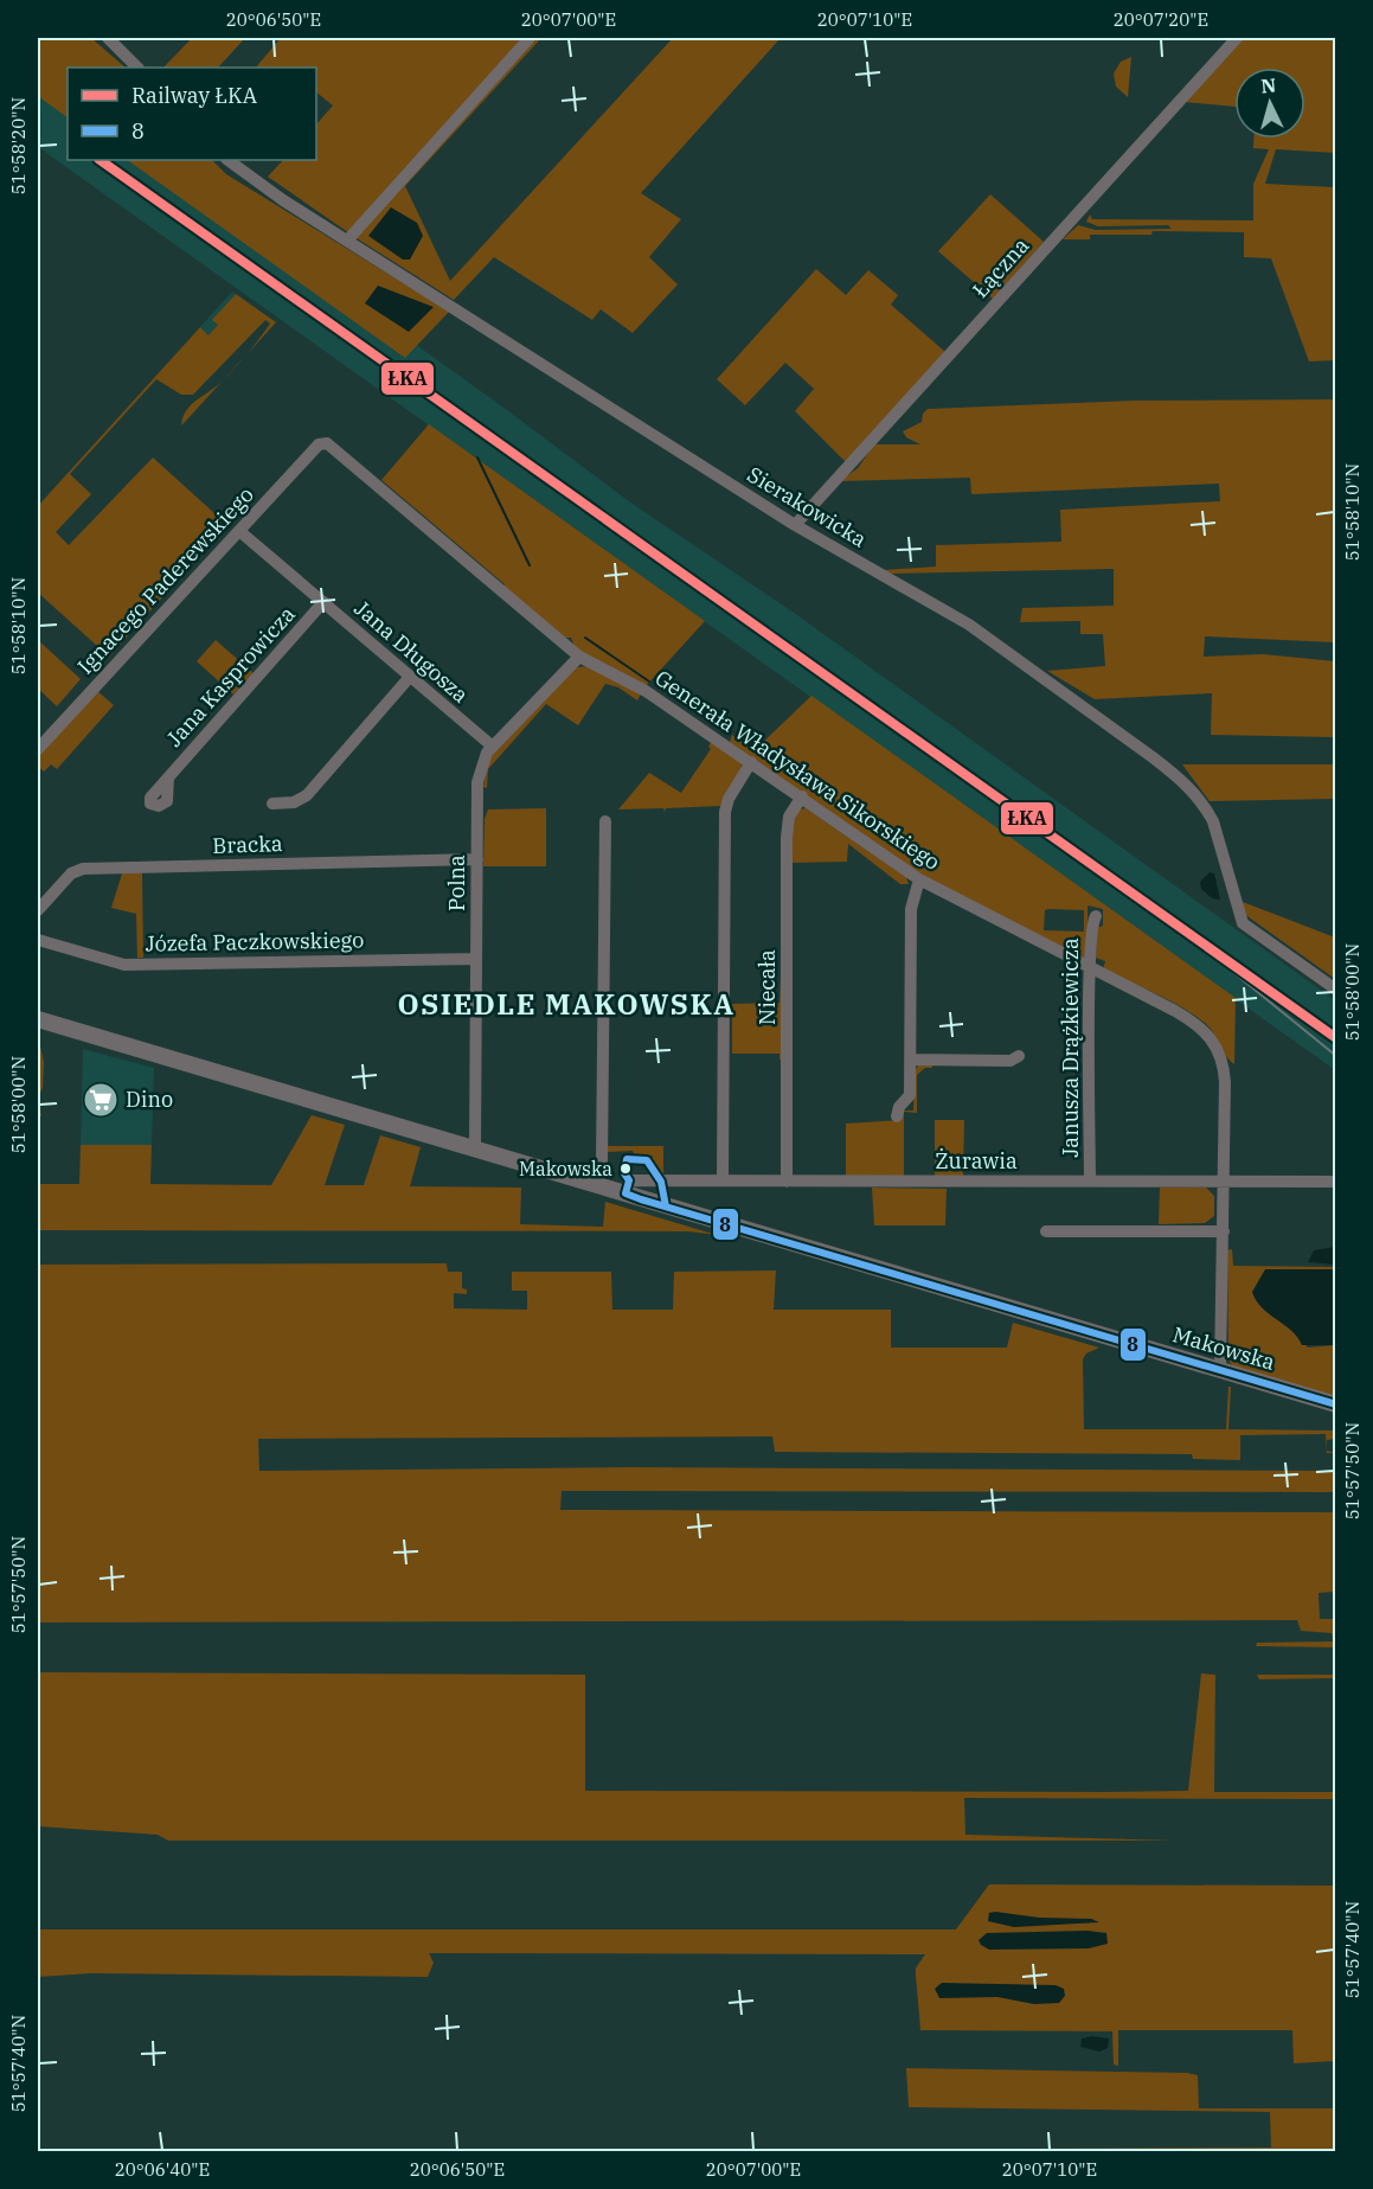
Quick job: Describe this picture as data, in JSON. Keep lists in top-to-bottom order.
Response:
{
  "streets": {
    "street": [
      "Łączna",
      "Sierakowicka",
      "Ignacego Paderewskiego",
      "Jana Długosza",
      "Jana Kasprowicza",
      "Generała Władysława Sikorskiego",
      "Bracka",
      "Polna",
      "Józefa Paczkowskiego",
      "Niecała",
      "Janusza Drążkiewicza",
      "Żurawia",
      "Makowska"
    ]
  },
  "crossings": [
    ["Łączna", "Sierakowicka"],
    ["Ignacego Paderewskiego", "Jana Długosza"],
    ["Ignacego Paderewskiego", "Generała Władysława Sikorskiego"],
    ["Jana Długosza", "Jana Kasprowicza"],
    ["Jana Długosza", "Polna"],
    ["Generała Władysława Sikorskiego", "Polna"],
    ["Generała Władysława Sikorskiego", "Niecała"],
    ["Generała Władysława Sikorskiego", "Janusza Drążkiewicza"],
    ["Generała Władysława Sikorskiego", "Żurawia"],
    ["Generała Władysława Sikorskiego", "Makowska"],
    ["Bracka", "Polna"],
    ["Polna", "Józefa Paczkowskiego"],
    ["Polna", "Makowska"],
    ["Niecała", "Żurawia"],
    ["Janusza Drążkiewicza", "Żurawia"],
    ["Żurawia", "Makowska"]
  ],
  "districts": ["OSIEDLE MAKOWSKA"],
  "places": {
    "supermarket": ["Dino"],
    "other": ["Makowska"]
  },
  "lines": ["rail line ŁKA", "transit line 8"],
  "legend": ["Railway ŁKA", "8"],
  "north": "top",
  "coordinates": [
    "20°06'50\"E",
    "20°07'00\"E",
    "20°07'10\"E",
    "20°07'20\"E",
    "51°58'20\"N",
    "51°58'10\"N",
    "51°58'00\"N",
    "51°57'50\"N",
    "51°57'40\"N",
    "20°06'40\"E"
  ]
}
